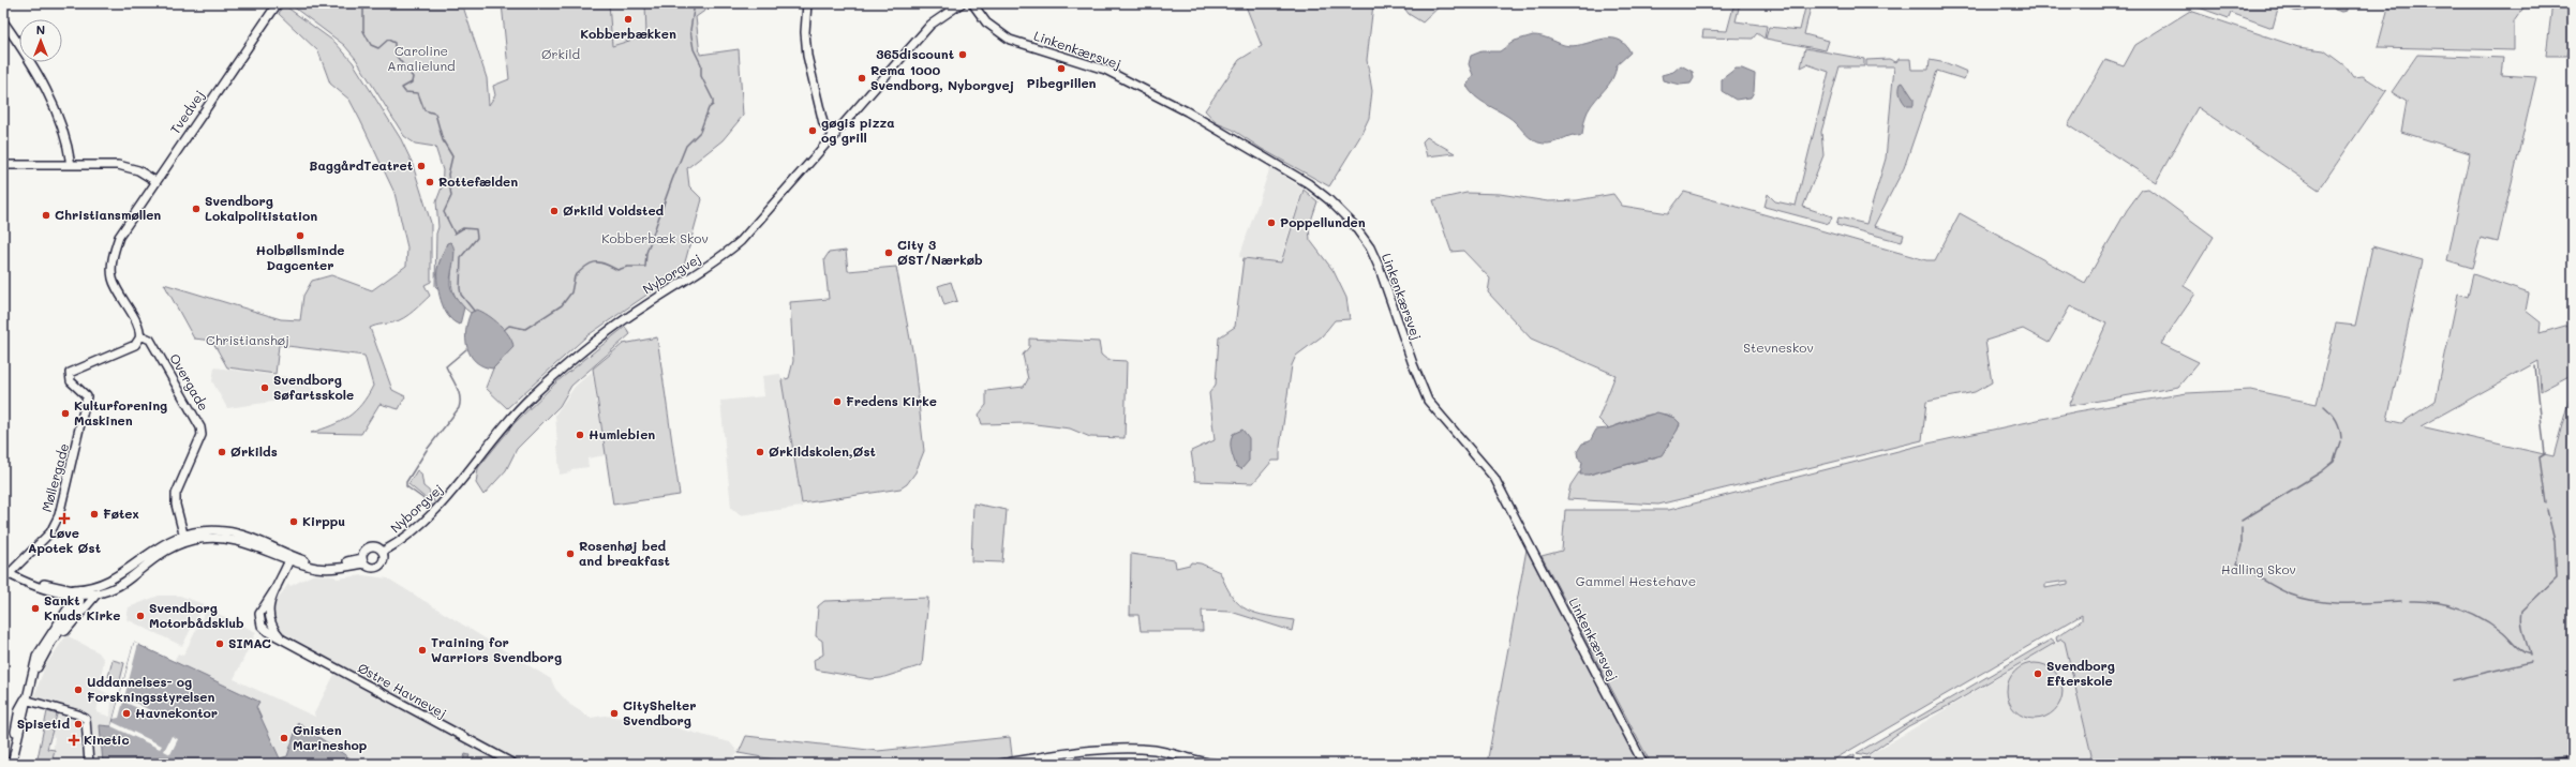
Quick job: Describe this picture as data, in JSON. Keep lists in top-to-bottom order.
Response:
{
  "streets": {
    "street": [
      "Linkenkærsvej",
      "Tvedvej",
      "Nyborgvej",
      "Overgade",
      "Møllergade",
      "Østre Havnevej"
    ]
  },
  "crossings": [
    ["Tvedvej", "Overgade"],
    ["Tvedvej", "Møllergade"],
    ["Overgade", "Møllergade"]
  ],
  "parks": [
    "Caroline Amalielund",
    "Ørkild",
    "Kobberbæk Skov",
    "Christianshøj",
    "Stevneskov",
    "Halling Skov",
    "Gammel Hestehave"
  ],
  "places": {
    "other": [
      "Kobberbækken",
      "365discount",
      "Pibegrillen",
      "Rema 1000 Svendborg, Nyborgvej",
      "gøgis pizza og grill",
      "BaggårdTeatret",
      "Rottefælden",
      "Svendborg Lokalpolitistation",
      "Ørkild Voldsted",
      "Christiansmøllen",
      "Poppellunden",
      "Holbøllsminde Dagcenter",
      "City 3 ØST/Nærkøb",
      "Svendborg Søfartsskole",
      "Fredens Kirke",
      "Kulturforening Maskinen",
      "Humlebien",
      "Ørkilds",
      "Ørkildskolen,Øst",
      "Føtex",
      "Kirppu",
      "Rosenhøj bed and breakfast",
      "Sankt Knuds Kirke",
      "Svendborg Motorbådsklub",
      "SIMAC",
      "Training for Warriors Svendborg",
      "Svendborg Efterskole",
      "Uddannelses- og Forskningsstyrelsen",
      "Havnekontor",
      "CityShelter Svendborg",
      "Spisetid",
      "Gnisten Marineshop"
    ],
    "health": ["Løve Apotek Øst", "Kinetic"]
  },
  "north": "top"
}
